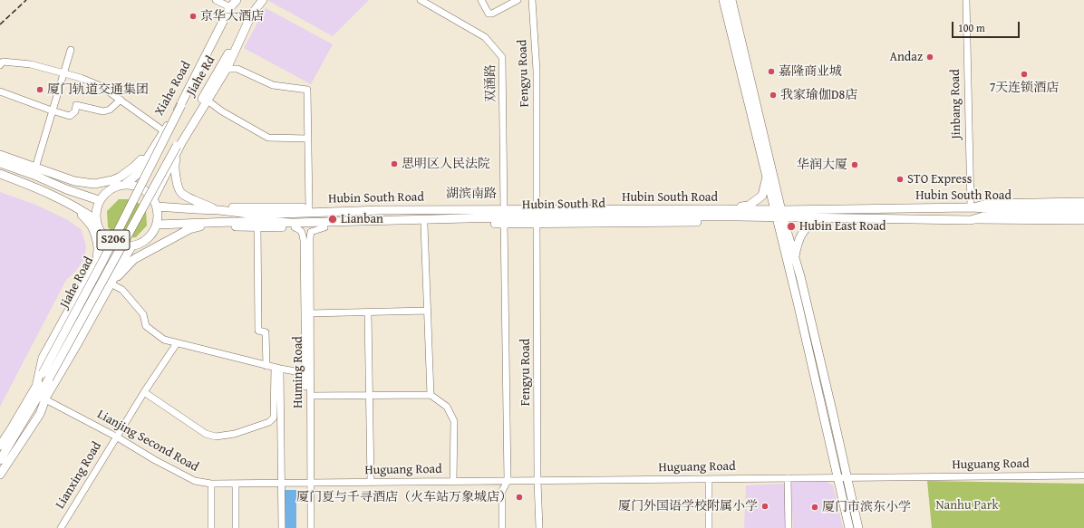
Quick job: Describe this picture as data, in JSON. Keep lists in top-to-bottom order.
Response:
{
  "streets": {
    "main road": [
      "Jiahe Rd",
      "Xiahe Road",
      "湖滨南路",
      "Hubin South Road",
      "Hubin South Rd",
      "S206",
      "Jiahe Road"
    ],
    "street": [
      "Fengyu Road",
      "双涵路",
      "Jinbang Road",
      "Huming Road",
      "Lianjing Second Road",
      "Huguang Road",
      "Lianxing Road"
    ]
  },
  "crossings": [
    ["Fengyu Road", "湖滨南路"],
    ["Fengyu Road", "Hubin South Rd"],
    ["Fengyu Road", "Huguang Road"],
    ["Jiahe Rd", "S206"],
    ["Jiahe Rd", "Jiahe Road"],
    ["双涵路", "湖滨南路"],
    ["双涵路", "Hubin South Rd"],
    ["双涵路", "Huguang Road"],
    ["Xiahe Road", "湖滨南路"],
    ["Xiahe Road", "S206"],
    ["Xiahe Road", "Jiahe Road"],
    ["Jinbang Road", "Hubin South Road"],
    ["湖滨南路", "Hubin South Road"],
    ["湖滨南路", "Hubin South Rd"],
    ["湖滨南路", "S206"],
    ["Hubin South Road", "Hubin South Rd"],
    ["S206", "Jiahe Road"],
    ["S206", "Lianjing Second Road"],
    ["Huming Road", "Lianjing Second Road"],
    ["Huming Road", "Huguang Road"],
    ["Lianjing Second Road", "Huguang Road"],
    ["Lianjing Second Road", "Lianxing Road"]
  ],
  "parks": ["Nanhu Park"],
  "places": [
    "京华大酒店",
    "Andaz",
    "嘉隆商业城",
    "7天连锁酒店",
    "厦门轨道交通集团",
    "我家瑜伽D8店",
    "思明区人民法院",
    "华润大厦",
    "STO Express",
    "Lianban",
    "Hubin East Road",
    "厦门夏与千寻酒店（火车站万象城店）",
    "厦门外国语学校附属小学",
    "厦门市滨东小学"
  ],
  "scale_bar": "100 m"
}
